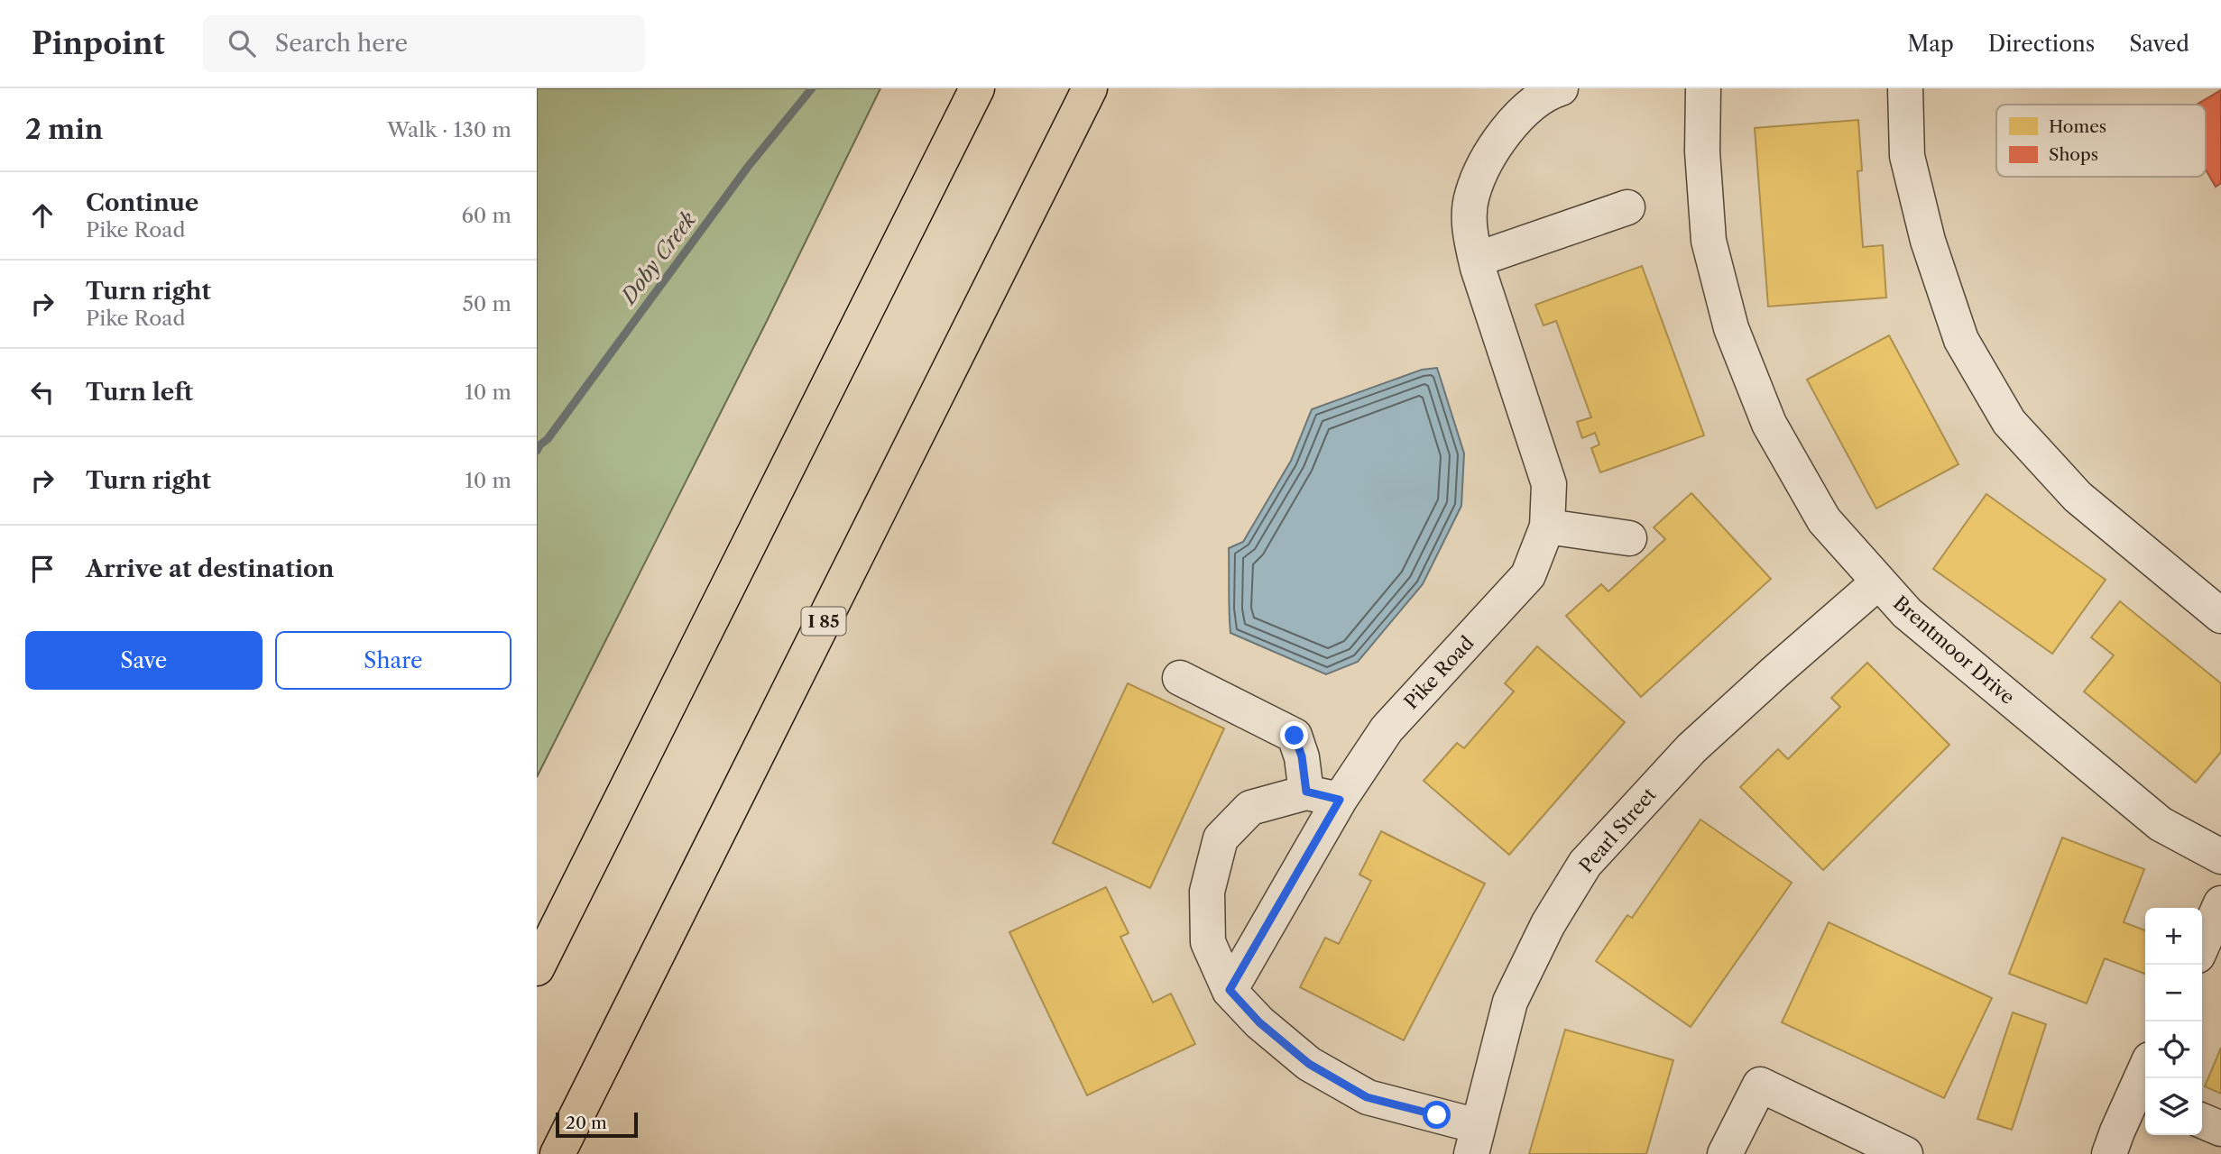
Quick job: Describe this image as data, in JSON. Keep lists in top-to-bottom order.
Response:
{
  "streets": {
    "highway": ["I 85"],
    "street": ["Brentmoor Drive", "Pike Road", "Pearl Street"]
  },
  "crossings": [
    ["Brentmoor Drive", "Pearl Street"]
  ],
  "water": ["Doby Creek"],
  "legend": ["Homes", "Shops"],
  "scale_bar": "20 m",
  "page": {
    "header": "Pinpoint",
    "search": "Search here",
    "nav": ["Map", "Directions", "Saved"],
    "heading": ["2 min", "Walk · 130 m"],
    "list": [
      ["Continue", "Pike Road", "60 m"],
      ["Turn right", "Pike Road", "50 m"],
      ["Turn left", "10 m"],
      ["Turn right", "10 m"],
      "Arrive at destination"
    ],
    "buttons": ["Save", "Share"],
    "map_buttons": ["+", "−"],
    "scale": "20 m"
  }
}
